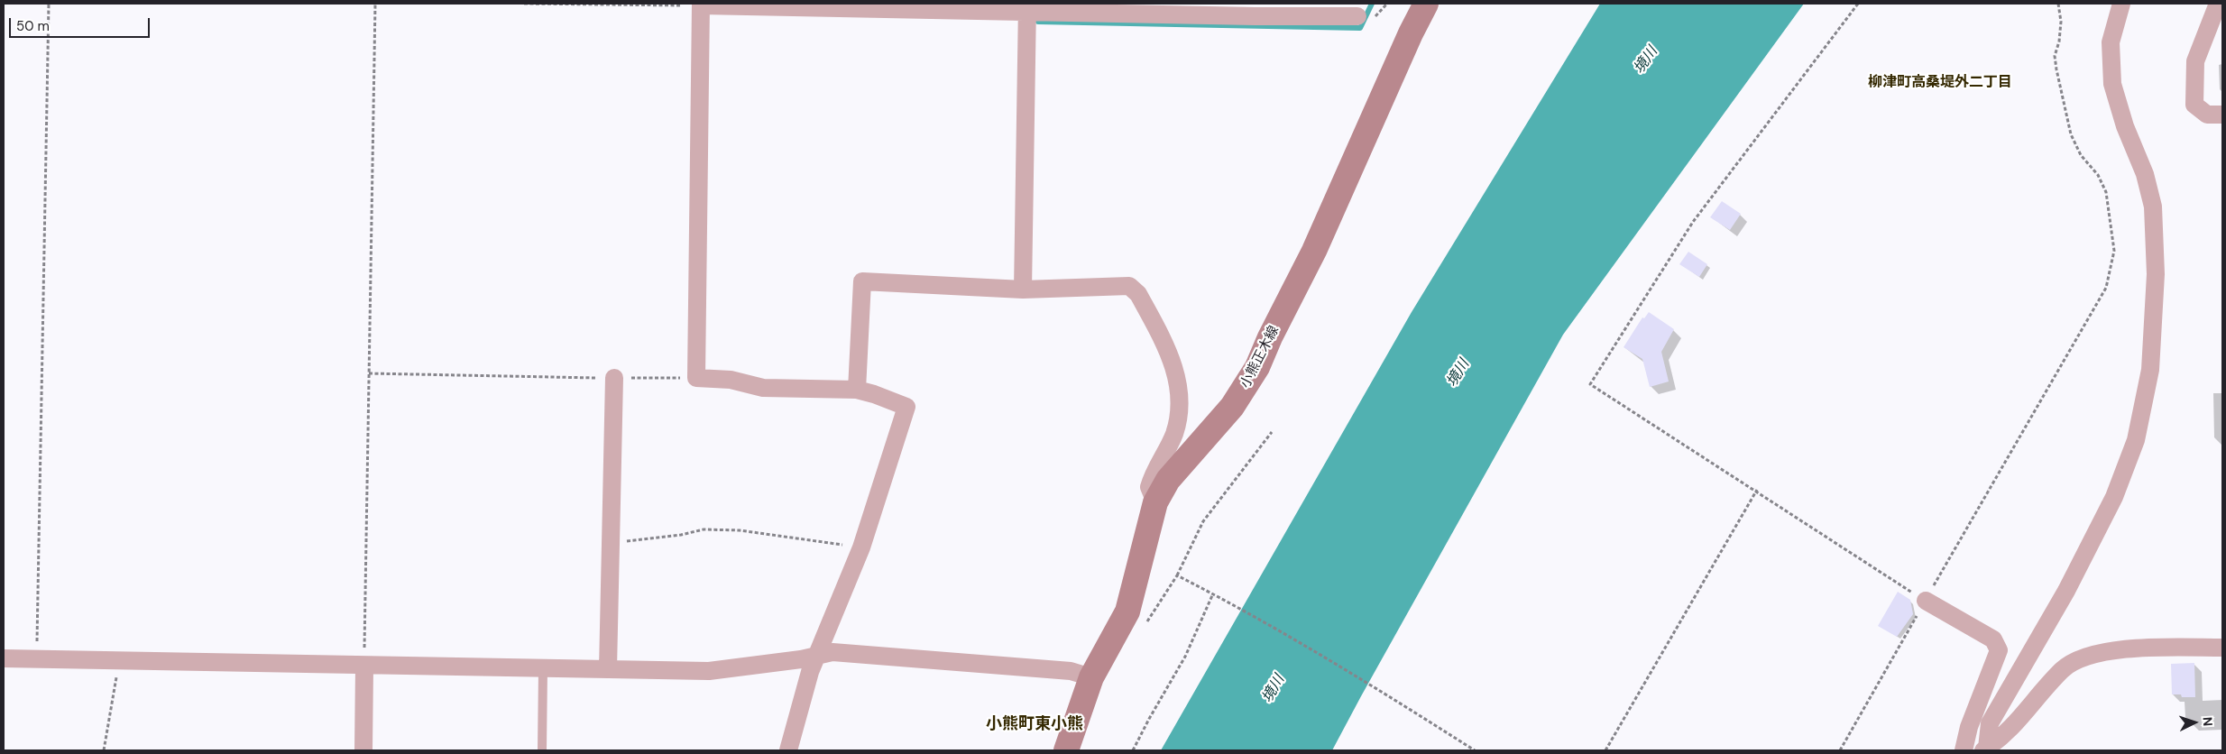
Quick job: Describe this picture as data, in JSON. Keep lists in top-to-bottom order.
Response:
{
  "streets": {
    "main road": ["小熊正木線"]
  },
  "districts": ["柳津町高桑堤外二丁目", "小熊町東小熊"],
  "water": ["境川"],
  "scale_bar": "50 m",
  "north": "right"
}
